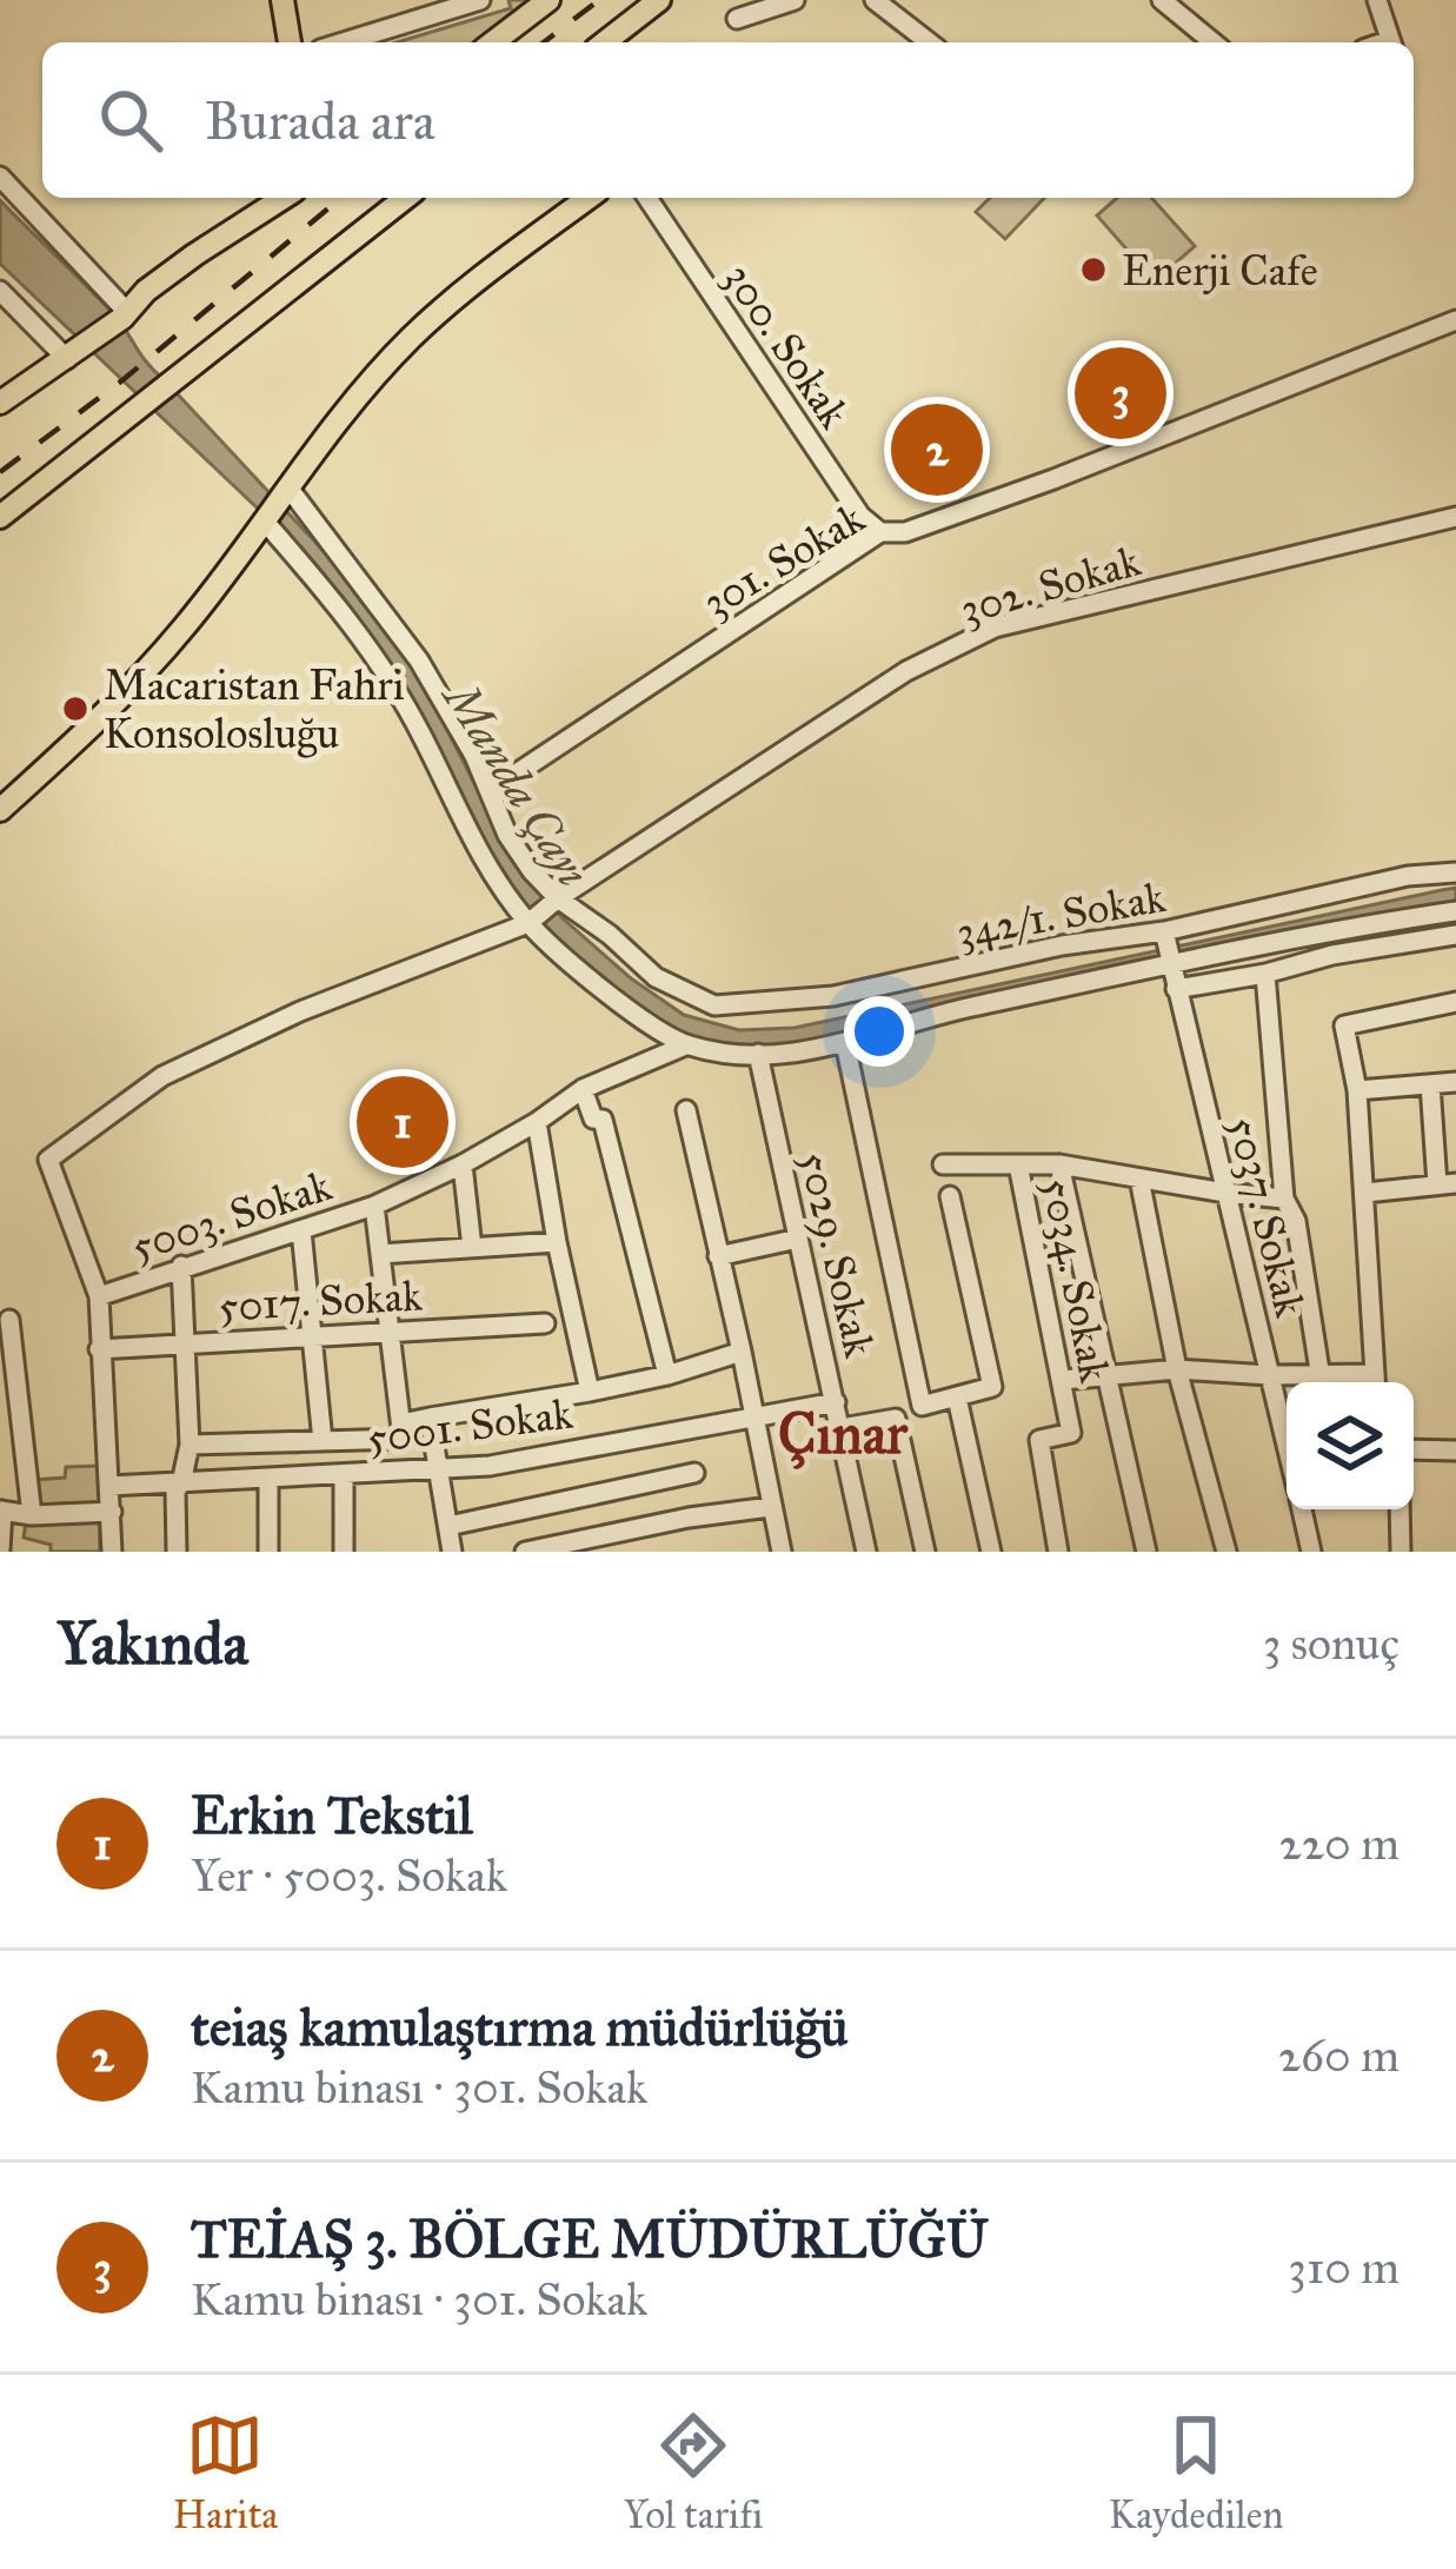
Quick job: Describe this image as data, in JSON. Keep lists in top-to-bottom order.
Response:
{
  "streets": {
    "street": [
      "300. Sokak",
      "301. Sokak",
      "302. Sokak",
      "342/1. Sokak",
      "5003. Sokak",
      "5037. Sokak",
      "5029. Sokak",
      "5034. Sokak",
      "5017. Sokak",
      "5001. Sokak"
    ]
  },
  "crossings": [
    ["300. Sokak", "301. Sokak"],
    ["302. Sokak", "342/1. Sokak"],
    ["342/1. Sokak", "5037. Sokak"],
    ["5029. Sokak", "5001. Sokak"]
  ],
  "districts": ["Çınar"],
  "water": ["Manda Çayı"],
  "places": ["Enerji Cafe", "Macaristan Fahri Konsolosluğu"],
  "page": {
    "search": "Burada ara",
    "pins": ["3", "2", "1"],
    "heading": ["Yakında", "3 sonuç"],
    "list": [
      {
        "mark": "1",
        "name": "Erkin Tekstil",
        "note": "Yer · 5003. Sokak",
        "value": "220 m"
      },
      {
        "mark": "2",
        "name": "teiaş kamulaştırma müdürlüğü",
        "note": "Kamu binası · 301. Sokak",
        "value": "260 m"
      },
      {
        "mark": "3",
        "name": "TEİAŞ 3. BÖLGE MÜDÜRLÜĞÜ",
        "note": "Kamu binası · 301. Sokak",
        "value": "310 m"
      }
    ],
    "nav": ["Harita", "Yol tarifi", "Kaydedilen"]
  }
}
